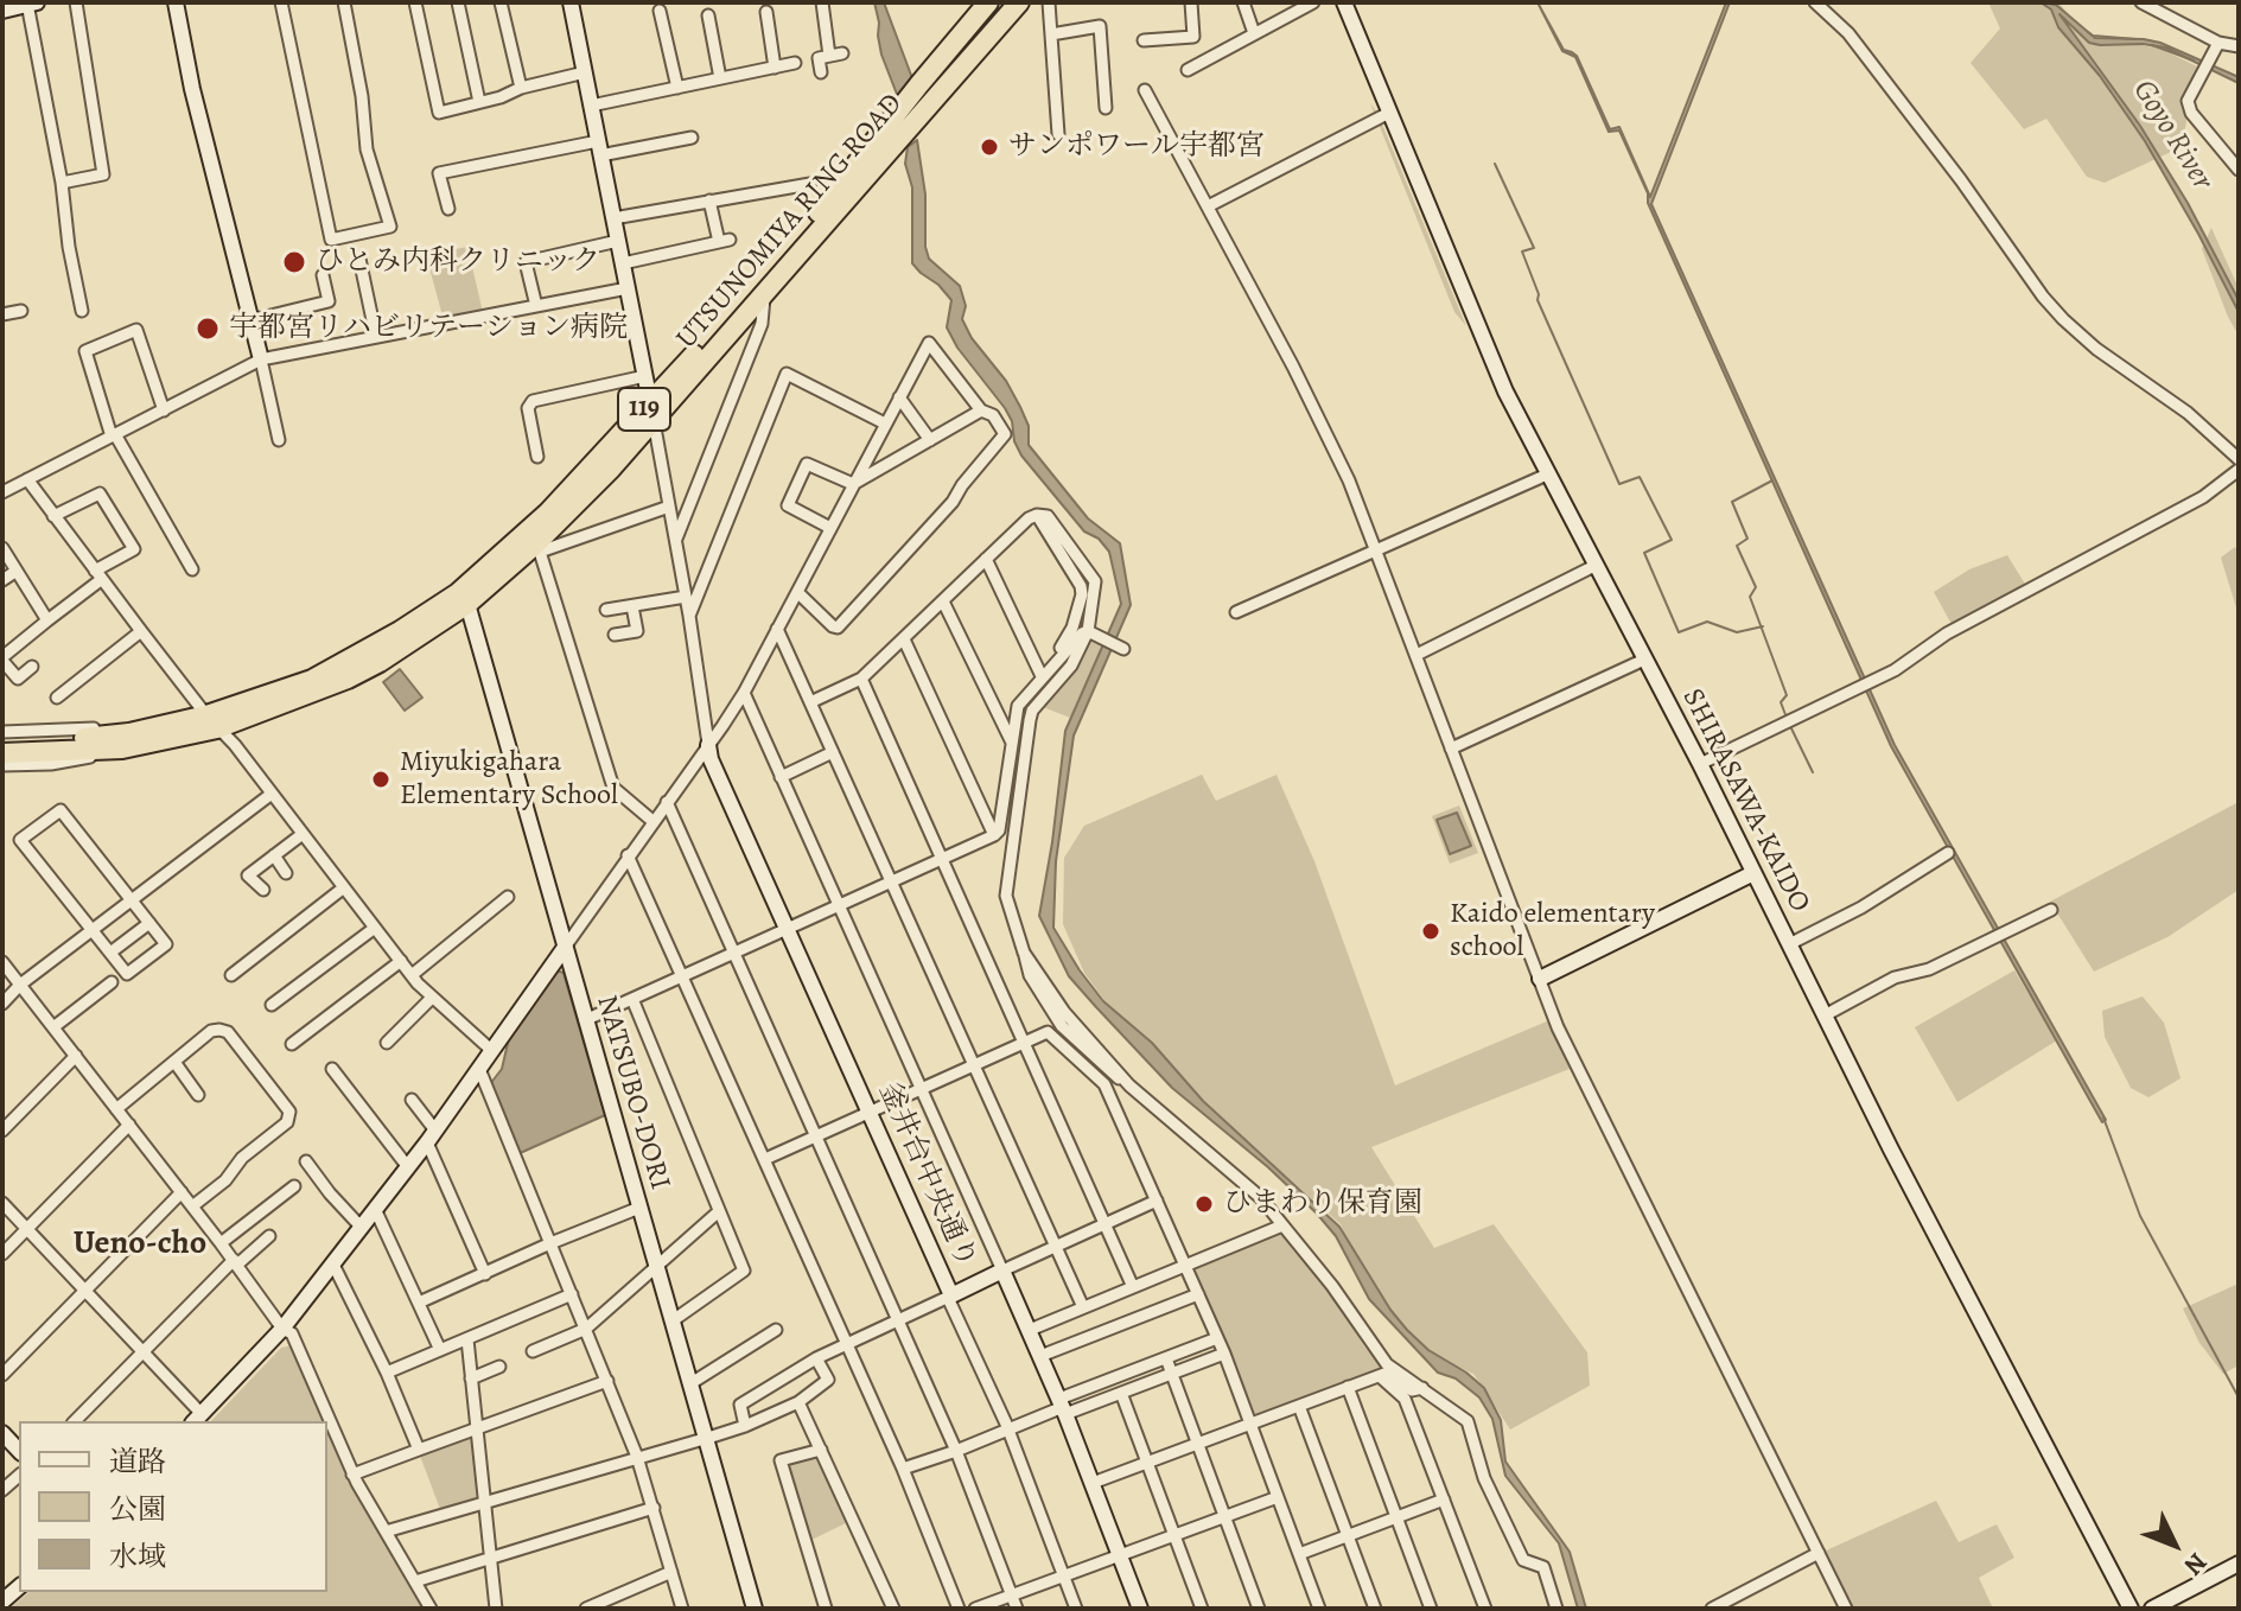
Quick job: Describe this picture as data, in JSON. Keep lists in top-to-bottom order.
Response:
{
  "streets": {
    "highway": ["UTSUNOMIYA RING ROAD", "119"],
    "street": ["SHIRASAWA-KAIDO", "NATSUBO-DORI", "釜井台中央通り"]
  },
  "crossings": [
    ["UTSUNOMIYA RING ROAD", "119"],
    ["UTSUNOMIYA RING ROAD", "NATSUBO-DORI"]
  ],
  "districts": ["Ueno-cho"],
  "water": ["Goyo River"],
  "places": [
    "サンポワール宇都宮",
    "ひとみ内科クリニック",
    "宇都宮リハビリテーション病院",
    "Miyukigahara Elementary School",
    "Kaido elementary school",
    "ひまわり保育園"
  ],
  "legend": ["道路", "公園", "水域"],
  "north": "bottom right"
}
